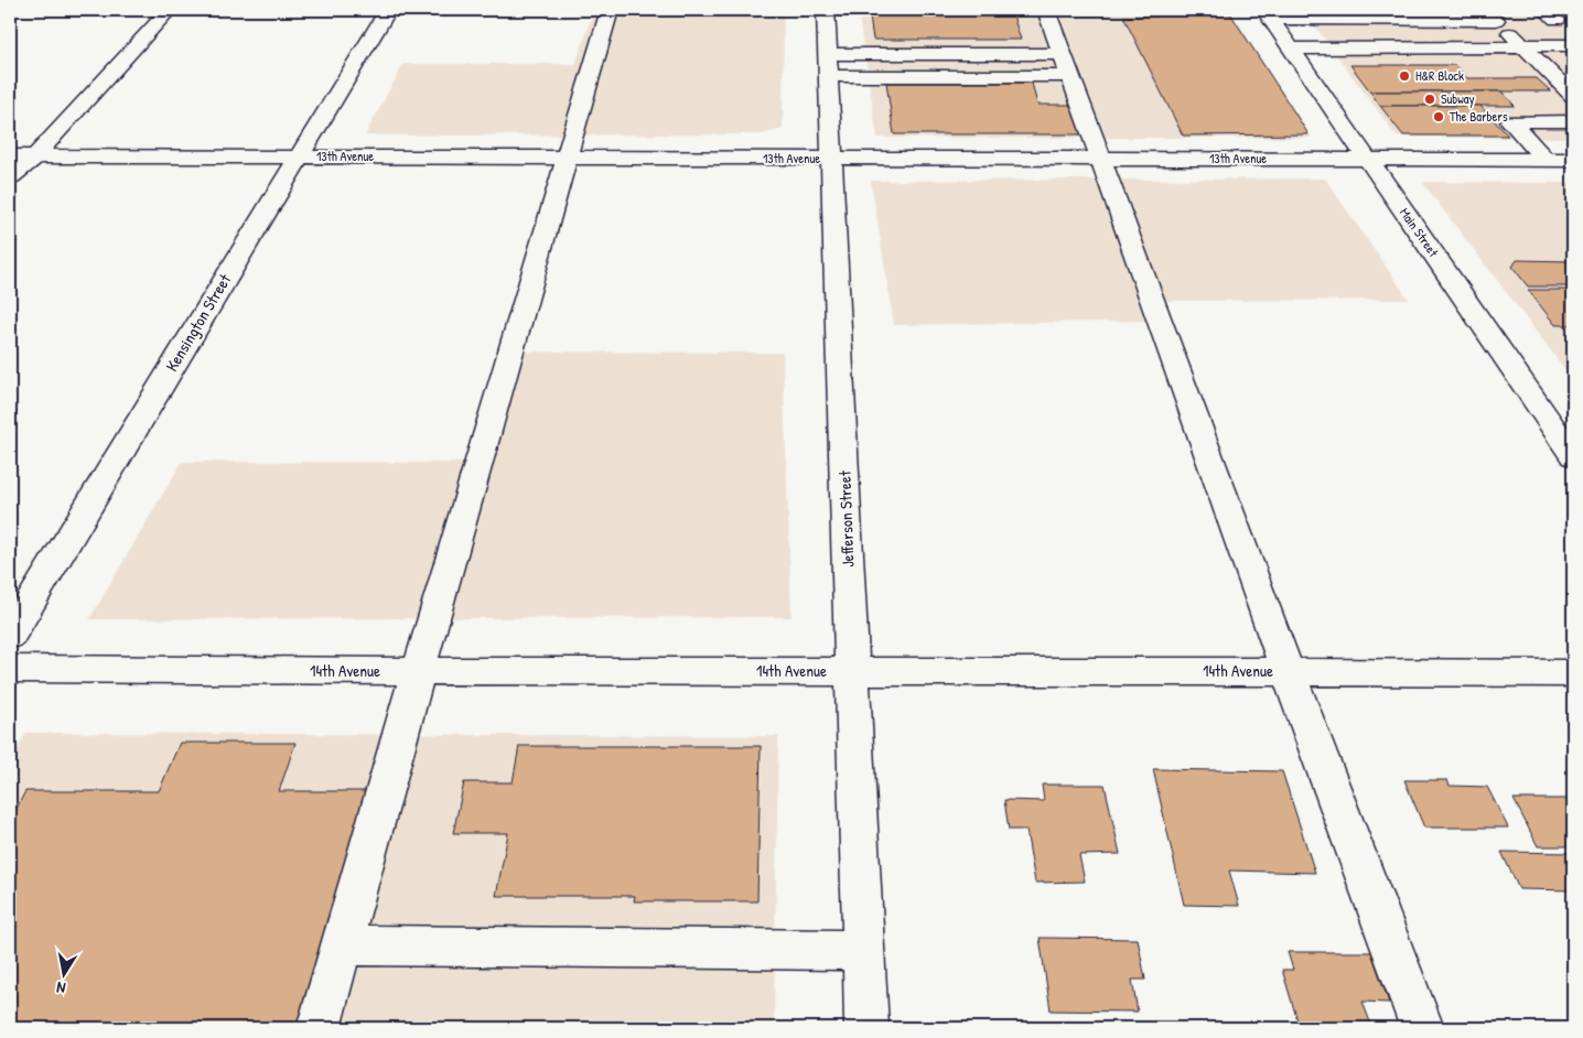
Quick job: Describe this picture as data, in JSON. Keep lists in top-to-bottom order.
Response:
{
  "streets": {
    "street": [
      "13th Avenue",
      "Main Street",
      "Kensington Street",
      "Jefferson Street",
      "14th Avenue"
    ]
  },
  "crossings": [
    ["13th Avenue", "Main Street"],
    ["13th Avenue", "Kensington Street"],
    ["13th Avenue", "Jefferson Street"],
    ["Jefferson Street", "14th Avenue"]
  ],
  "places": ["H&R Block", "Subway", "The Barbers"],
  "north": "bottom"
}
